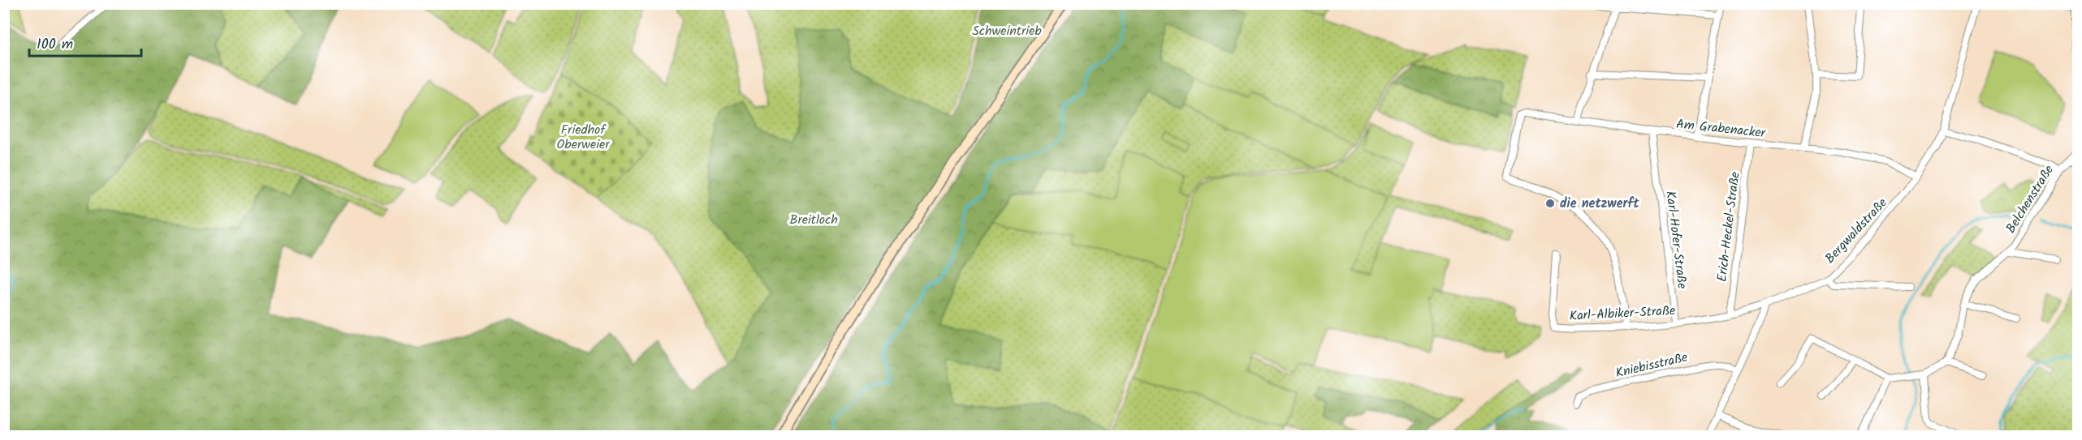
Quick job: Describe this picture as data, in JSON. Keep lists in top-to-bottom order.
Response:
{
  "streets": {
    "street": [
      "Am Grabenacker",
      "Belchenstraße",
      "Erich-Heckel-Straße",
      "Bergwaldstraße",
      "Karl-Hofer-Straße",
      "Karl-Albiker-Straße",
      "Kniebisstraße"
    ]
  },
  "crossings": [
    ["Am Grabenacker", "Erich-Heckel-Straße"],
    ["Am Grabenacker", "Bergwaldstraße"],
    ["Am Grabenacker", "Karl-Hofer-Straße"],
    ["Am Grabenacker", "Karl-Albiker-Straße"],
    ["Erich-Heckel-Straße", "Karl-Albiker-Straße"],
    ["Bergwaldstraße", "Karl-Albiker-Straße"],
    ["Karl-Hofer-Straße", "Karl-Albiker-Straße"]
  ],
  "parks": ["Schweintrieb", "Friedhof Oberweier", "Breitloch"],
  "places": ["die netzwerft"],
  "scale_bar": "100 m"
}
